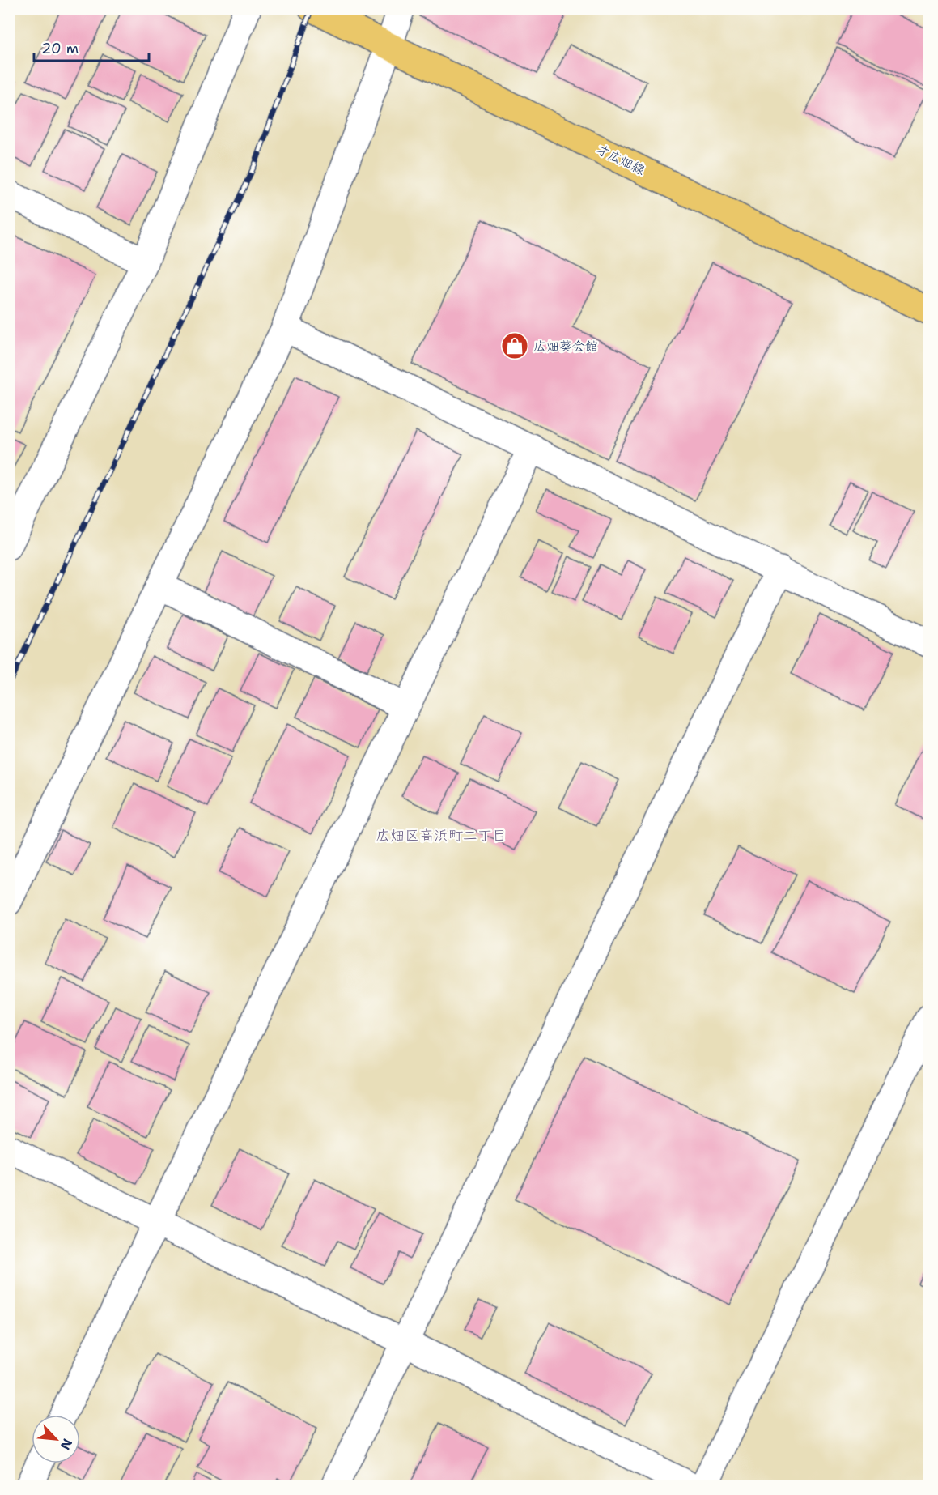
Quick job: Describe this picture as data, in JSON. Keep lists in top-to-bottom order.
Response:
{
  "streets": {
    "main road": ["才広畑線"]
  },
  "districts": ["広畑区高浜町二丁目"],
  "places": {
    "shop": ["広畑葵会館"]
  },
  "scale_bar": "20 m",
  "north": "bottom right"
}
